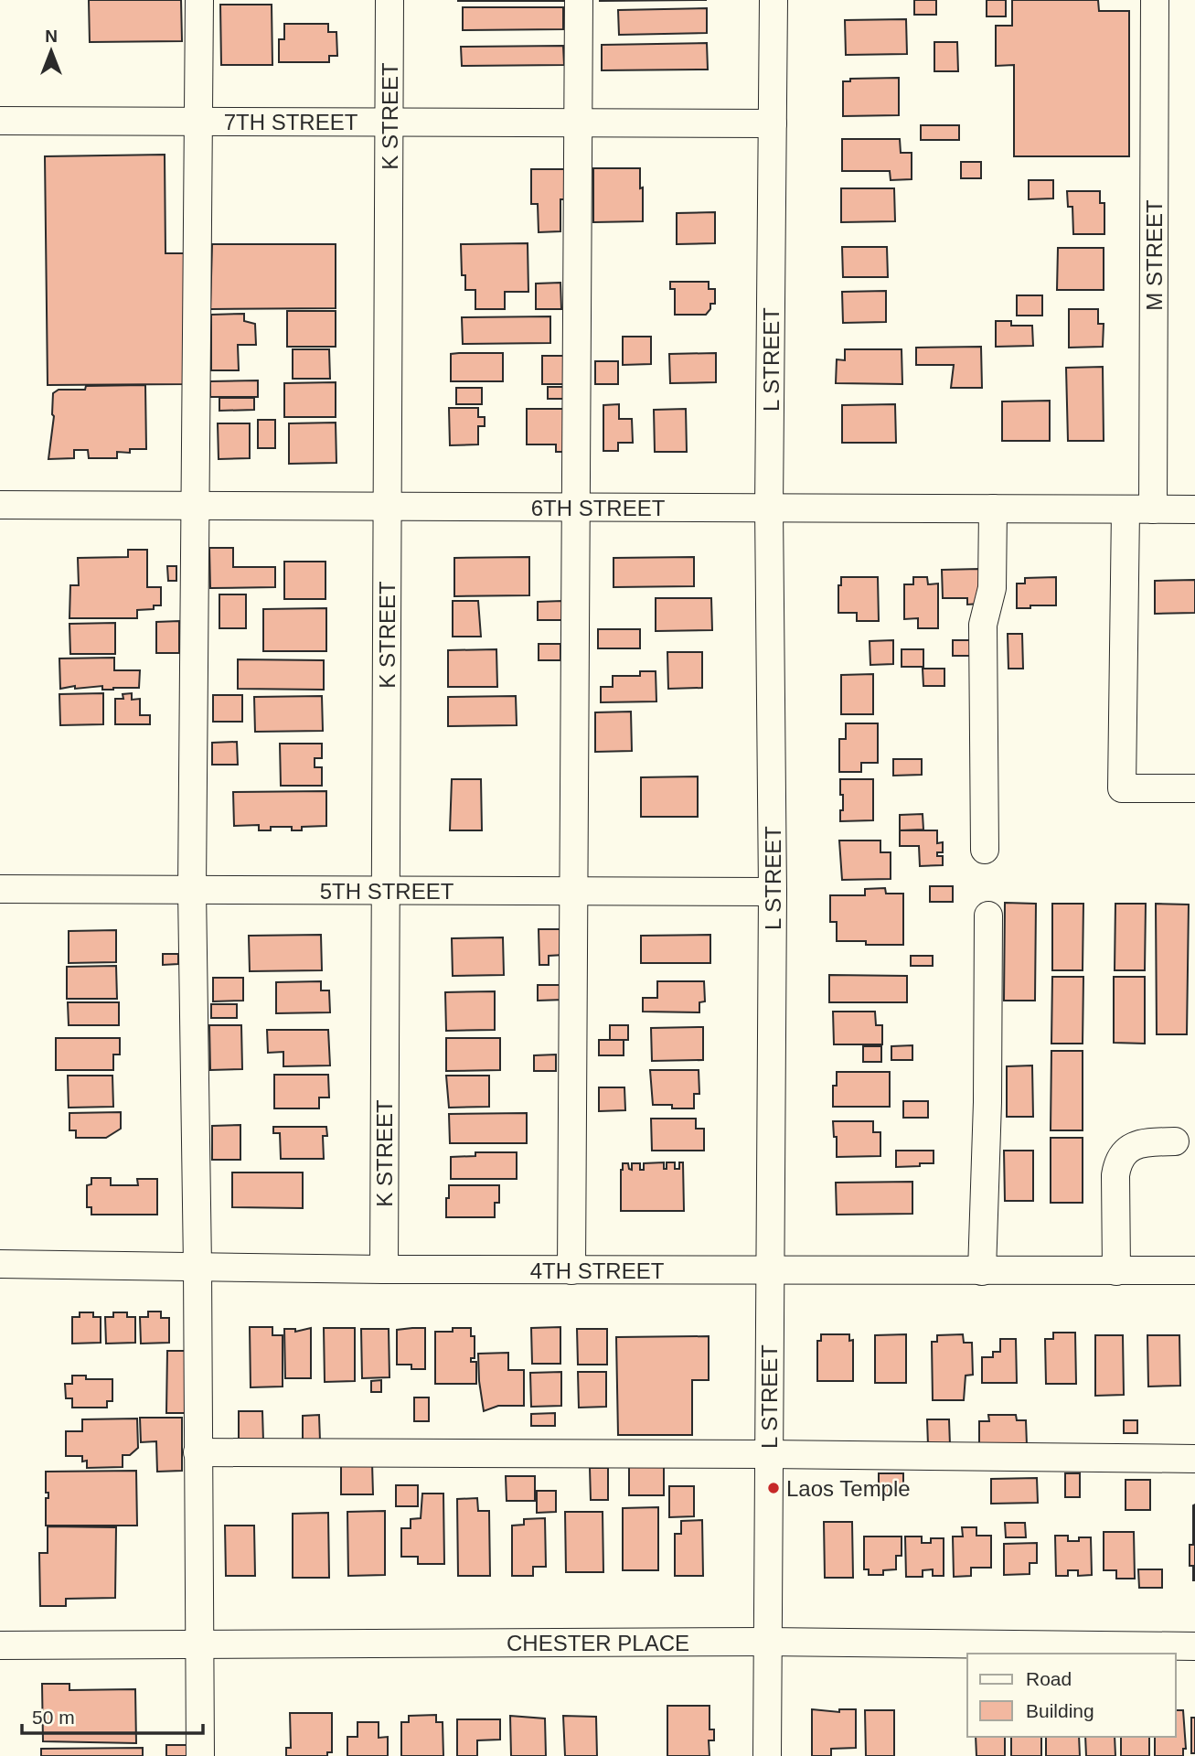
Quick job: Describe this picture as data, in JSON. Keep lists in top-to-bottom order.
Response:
{
  "streets": {
    "street": [
      "K STREET",
      "7TH STREET",
      "M STREET",
      "L STREET",
      "6TH STREET",
      "5TH STREET",
      "4TH STREET",
      "CHESTER PLACE"
    ]
  },
  "crossings": [
    ["K STREET", "7TH STREET"],
    ["K STREET", "6TH STREET"],
    ["K STREET", "5TH STREET"],
    ["K STREET", "4TH STREET"],
    ["7TH STREET", "L STREET"],
    ["M STREET", "6TH STREET"],
    ["L STREET", "6TH STREET"],
    ["L STREET", "5TH STREET"],
    ["L STREET", "4TH STREET"],
    ["L STREET", "CHESTER PLACE"]
  ],
  "places": ["Laos Temple"],
  "legend": ["Road", "Building"],
  "scale_bar": "50 m",
  "north": "top"
}
